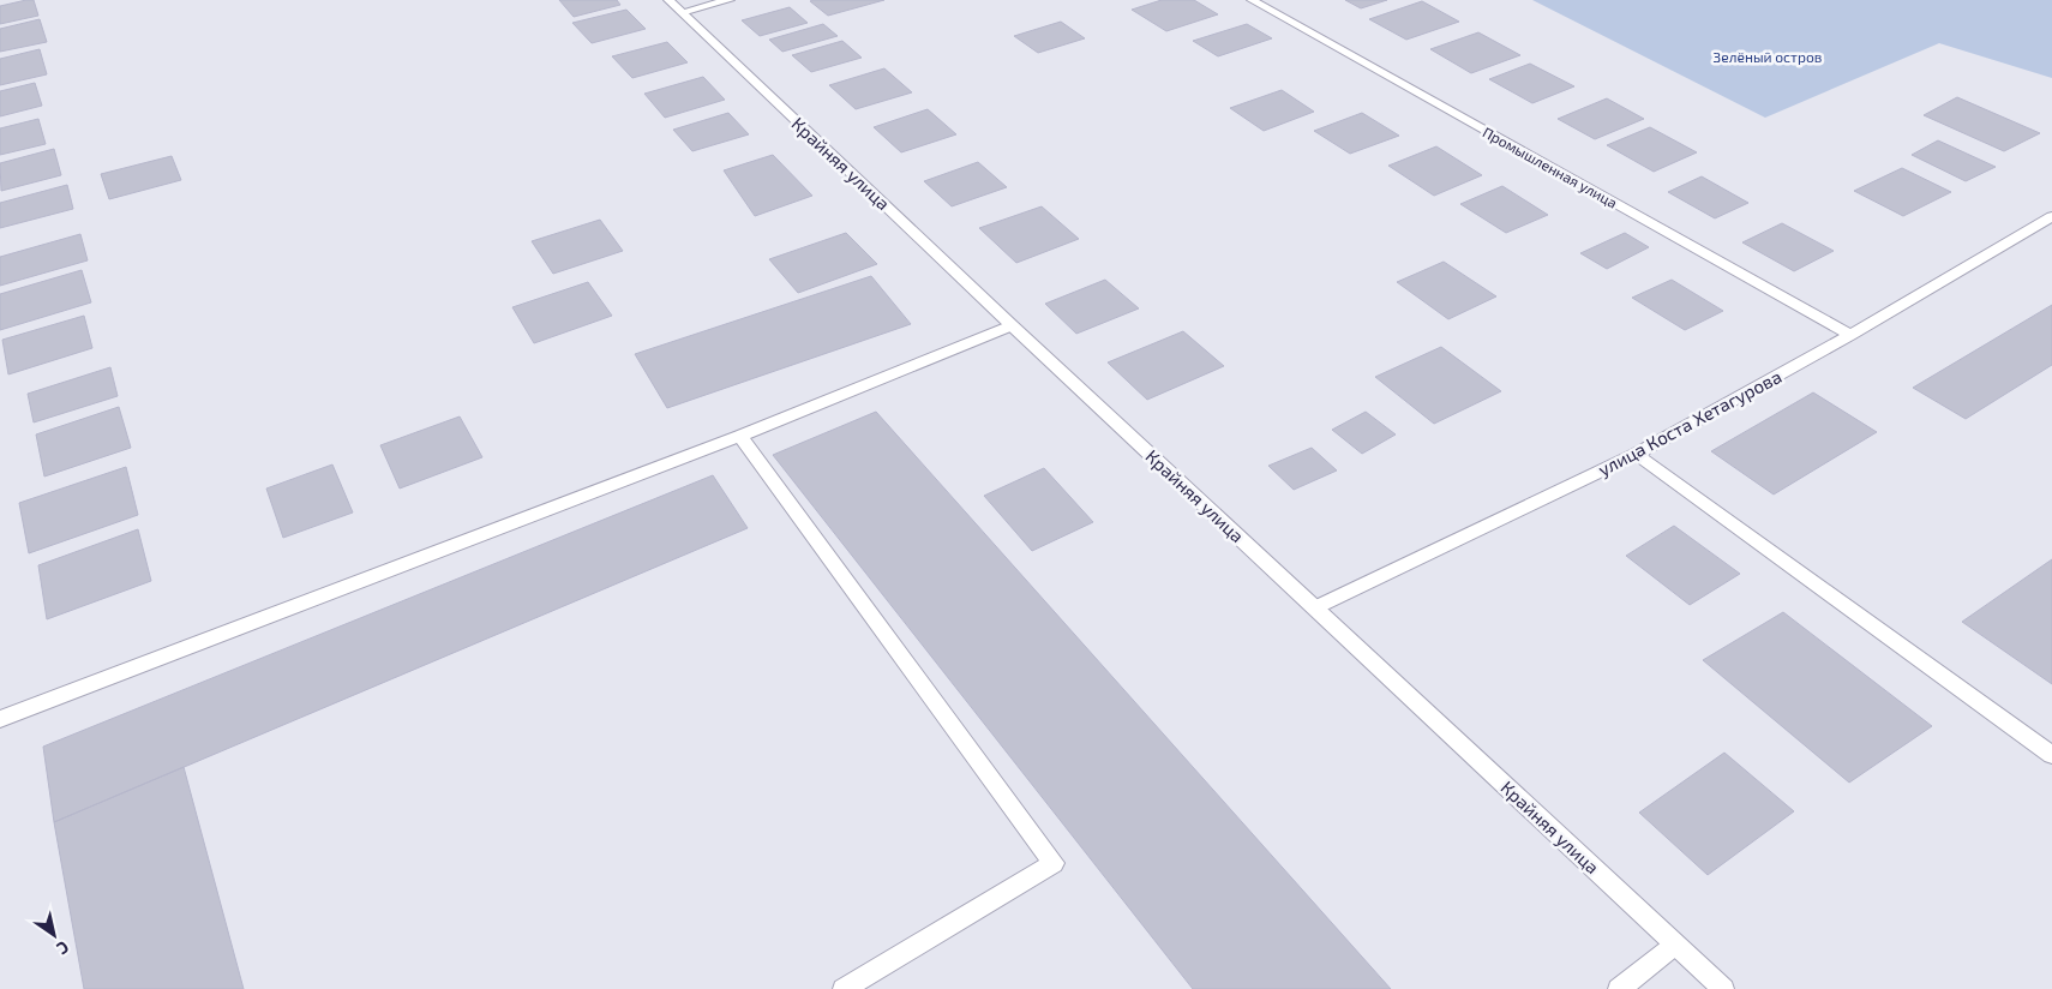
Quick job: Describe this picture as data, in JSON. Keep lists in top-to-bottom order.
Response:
{
  "streets": {
    "street": ["Крайняя улица", "Промышленная улица", "улица Коста Хетагурова"]
  },
  "crossings": [
    ["Крайняя улица", "улица Коста Хетагурова"],
    ["Промышленная улица", "улица Коста Хетагурова"]
  ],
  "parks": ["Зелёный остров"],
  "north": "bottom right"
}
